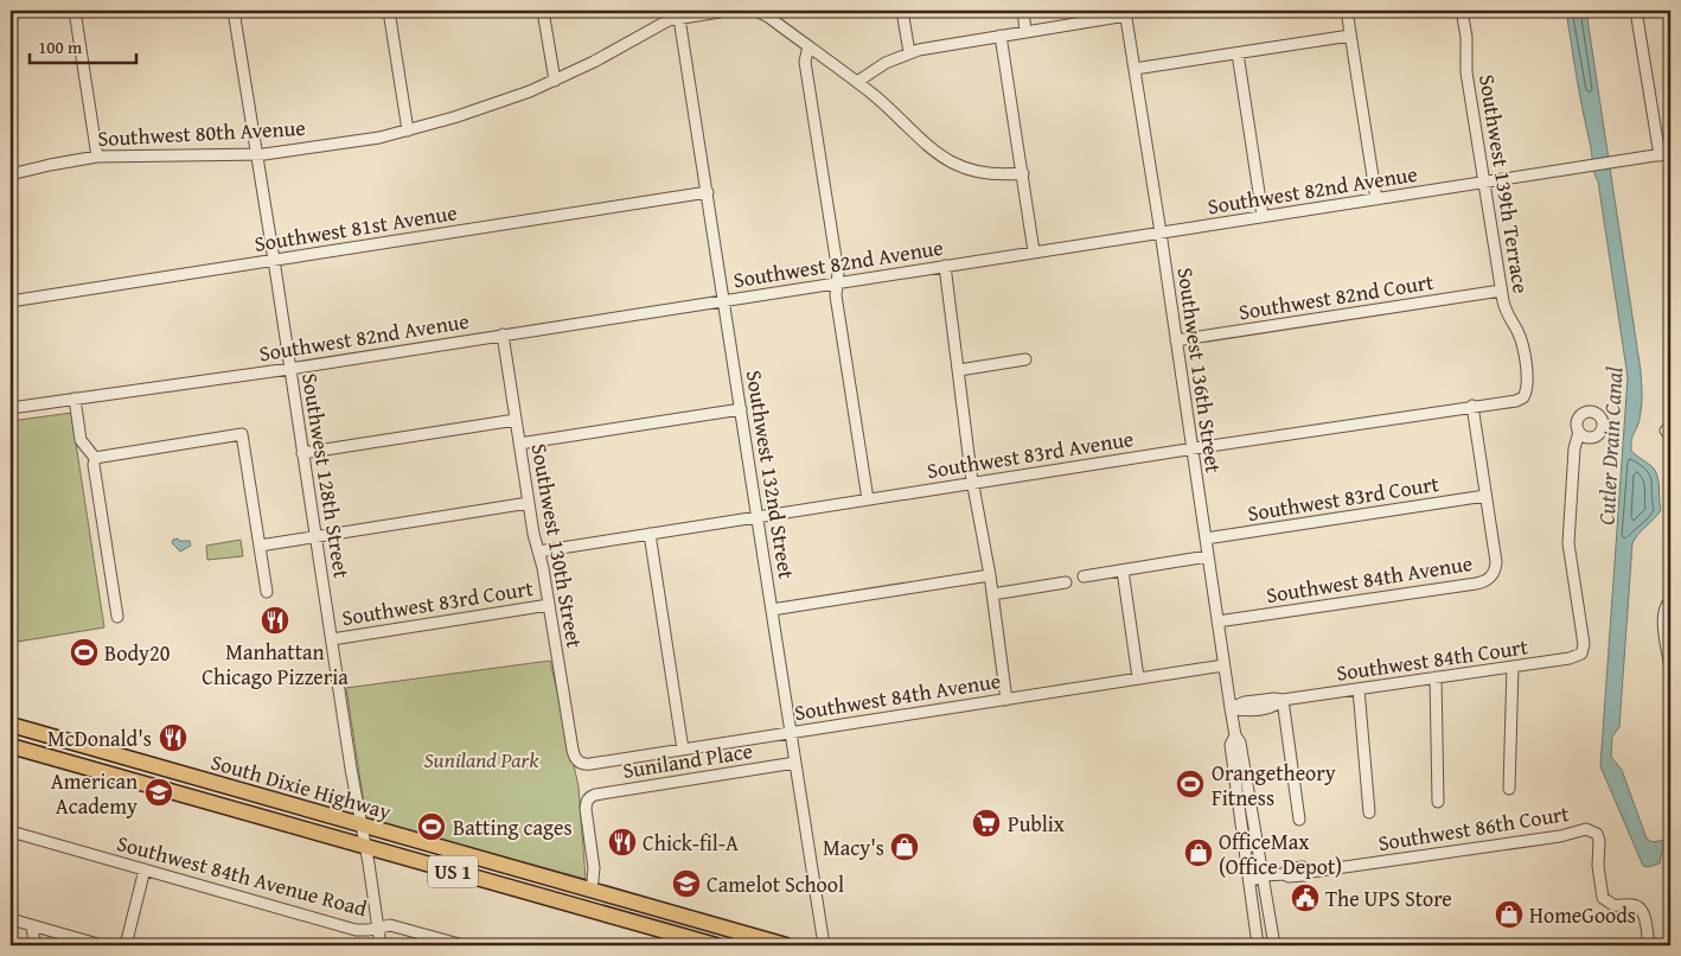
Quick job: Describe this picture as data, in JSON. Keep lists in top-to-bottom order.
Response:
{
  "streets": {
    "highway": ["South Dixie Highway", "US 1"],
    "street": [
      "Southwest 80th Avenue",
      "Southwest 139th Terrace",
      "Southwest 82nd Avenue",
      "Southwest 81st Avenue",
      "Southwest 82nd Court",
      "Southwest 136th Street",
      "Southwest 83rd Avenue",
      "Southwest 132nd Street",
      "Southwest 128th Street",
      "Southwest 83rd Court",
      "Southwest 130th Street",
      "Southwest 84th Avenue",
      "Southwest 84th Court",
      "Suniland Place",
      "Southwest 86th Court",
      "Southwest 84th Avenue Road"
    ]
  },
  "crossings": [
    ["Southwest 80th Avenue", "Southwest 132nd Street"],
    ["Southwest 80th Avenue", "Southwest 128th Street"],
    ["Southwest 139th Terrace", "Southwest 82nd Avenue"],
    ["Southwest 139th Terrace", "Southwest 82nd Court"],
    ["Southwest 139th Terrace", "Southwest 83rd Avenue"],
    ["Southwest 82nd Avenue", "Southwest 136th Street"],
    ["Southwest 82nd Avenue", "Southwest 132nd Street"],
    ["Southwest 82nd Avenue", "Southwest 128th Street"],
    ["Southwest 82nd Avenue", "Southwest 130th Street"],
    ["Southwest 81st Avenue", "Southwest 132nd Street"],
    ["Southwest 81st Avenue", "Southwest 128th Street"],
    ["Southwest 82nd Court", "Southwest 136th Street"],
    ["Southwest 136th Street", "Southwest 83rd Avenue"],
    ["Southwest 136th Street", "Southwest 83rd Court"],
    ["Southwest 136th Street", "Southwest 84th Avenue"],
    ["Southwest 136th Street", "Southwest 84th Court"],
    ["Southwest 136th Street", "Southwest 86th Court"],
    ["Southwest 83rd Avenue", "Southwest 132nd Street"],
    ["Southwest 83rd Avenue", "Southwest 130th Street"],
    ["Southwest 132nd Street", "Southwest 84th Avenue"],
    ["Southwest 132nd Street", "Suniland Place"],
    ["Southwest 128th Street", "Southwest 83rd Court"],
    ["Southwest 128th Street", "South Dixie Highway"],
    ["Southwest 128th Street", "Southwest 84th Avenue Road"],
    ["Southwest 83rd Court", "Southwest 130th Street"],
    ["Southwest 83rd Court", "Southwest 84th Avenue"],
    ["Southwest 130th Street", "Southwest 84th Avenue"],
    ["Suniland Place", "South Dixie Highway"]
  ],
  "water": ["Cutler Drain Canal"],
  "parks": ["Suniland Park"],
  "places": {
    "restaurant": ["Manhattan Chicago Pizzeria", "McDonald's", "Chick-fil-A"],
    "sports": ["Body20", "Orangetheory Fitness", "Batting cages"],
    "school or university": ["American Academy", "Camelot School"],
    "supermarket": ["Publix"],
    "shop": ["Macy's", "OfficeMax (Office Depot)", "HomeGoods"],
    "public building": ["The UPS Store"]
  },
  "scale_bar": "100 m"
}
